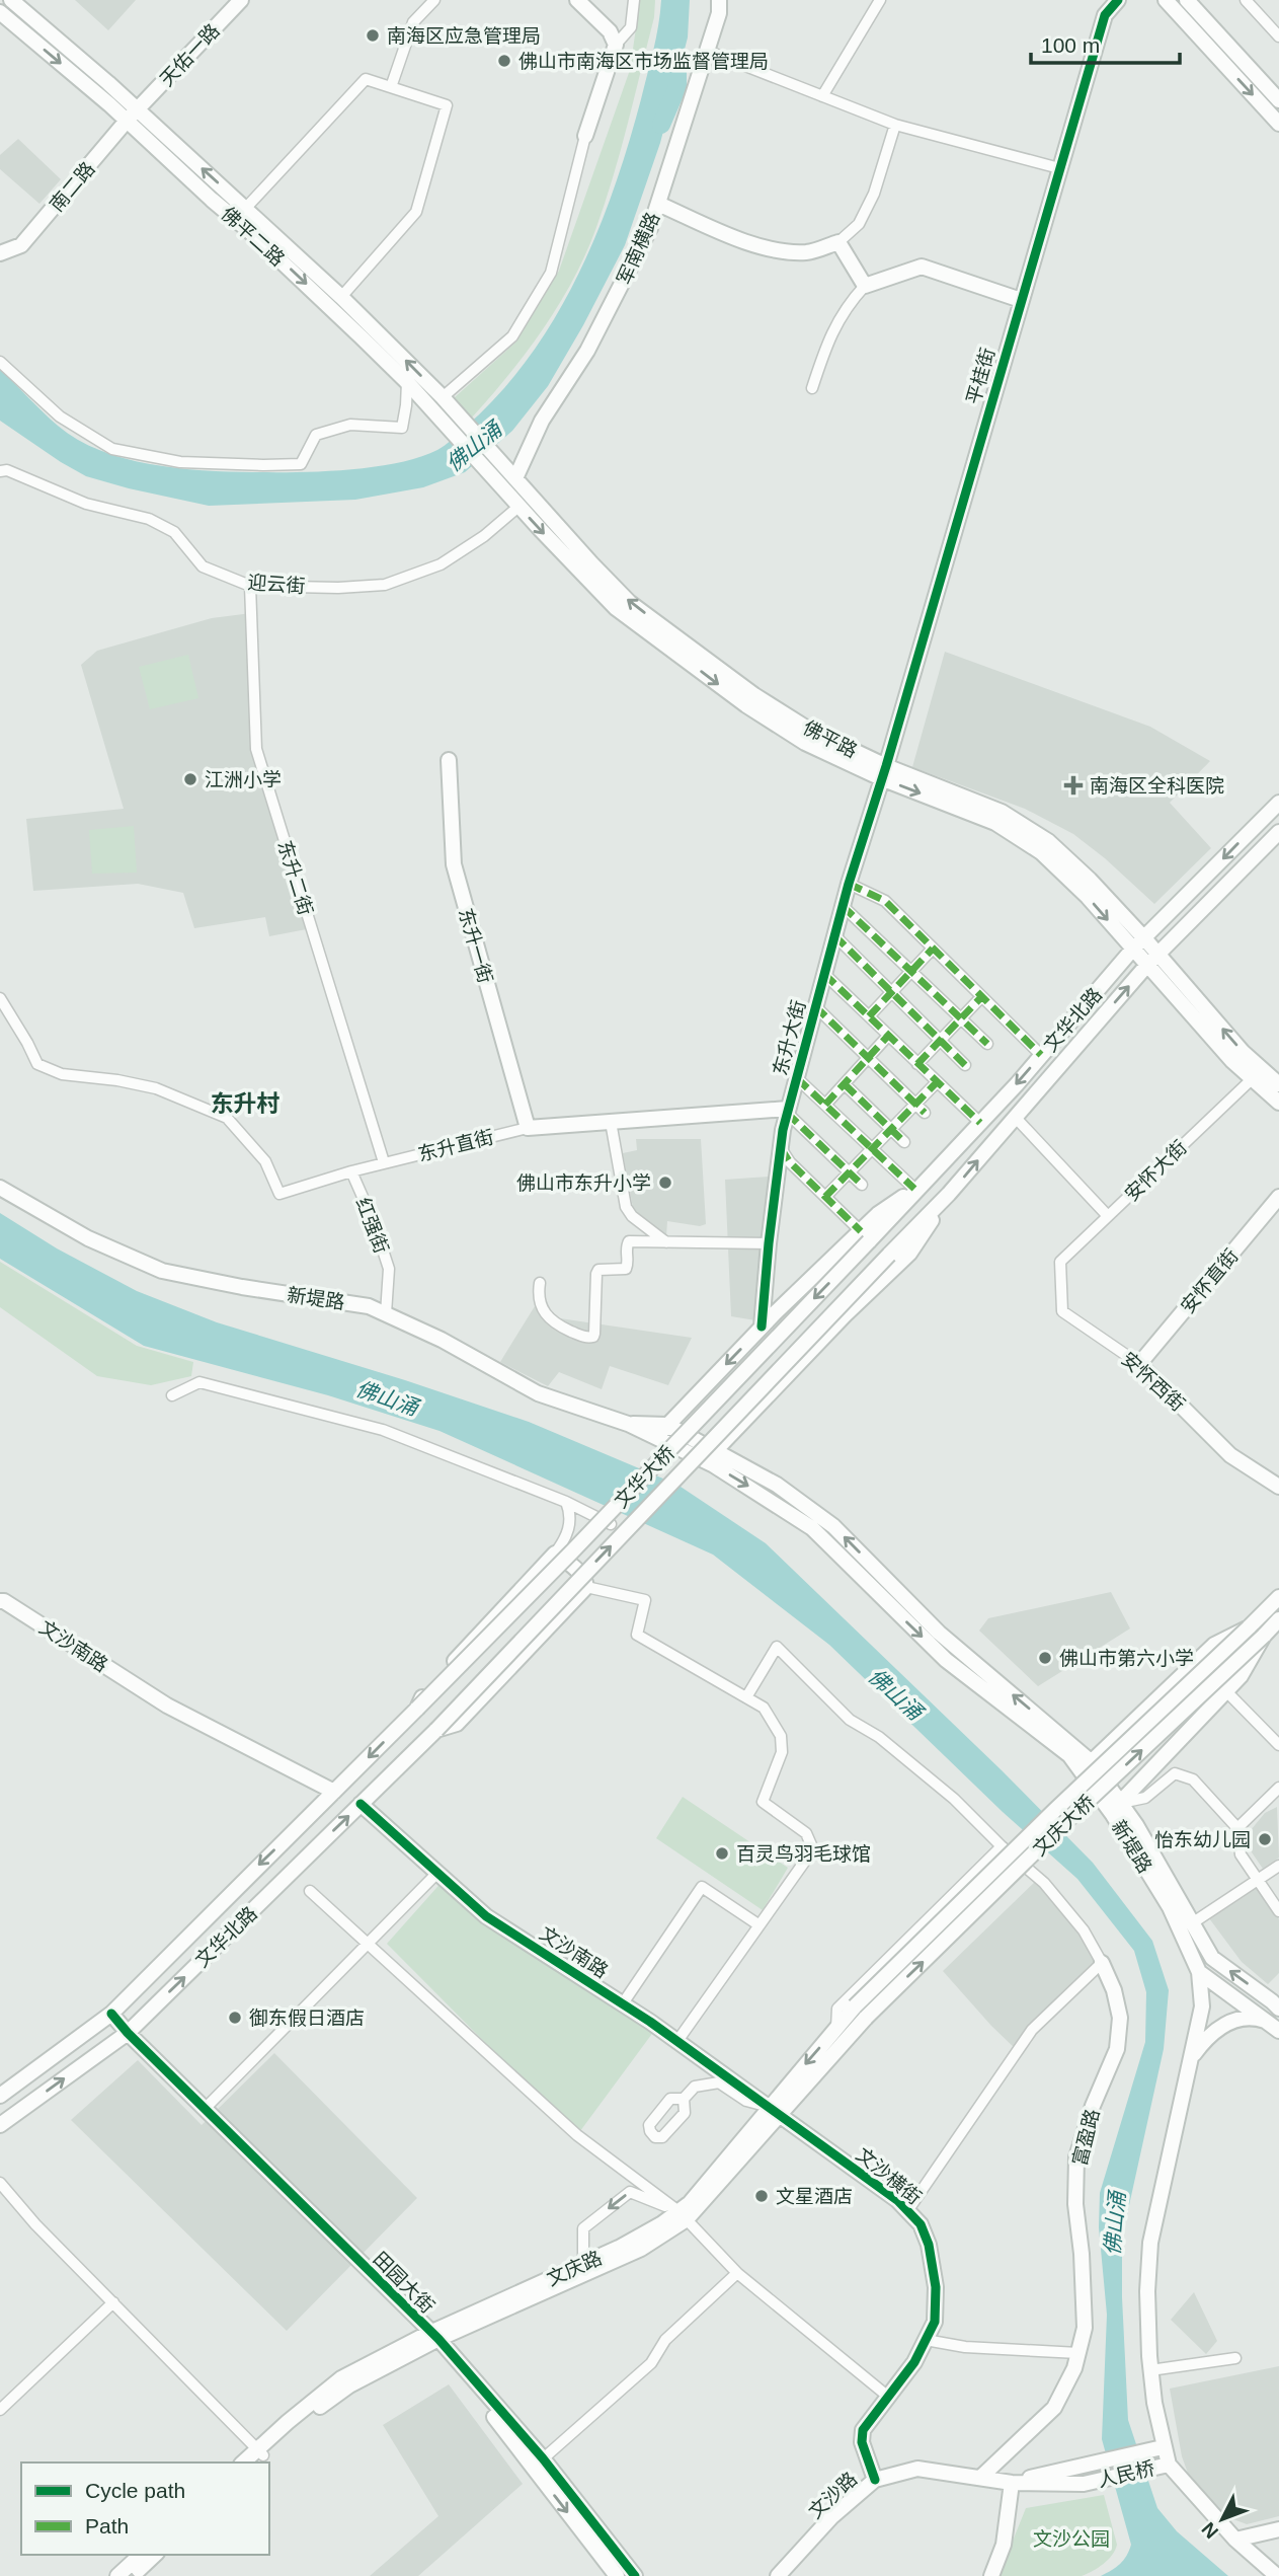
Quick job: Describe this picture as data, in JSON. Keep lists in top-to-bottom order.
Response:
{
  "streets": {
    "main road": [
      "天佑一路",
      "南二路",
      "佛平二路",
      "军南横路",
      "平桂街",
      "佛平路",
      "东升一街",
      "文华北路",
      "东升大街",
      "安怀直街",
      "新堤路",
      "安怀西街",
      "文华大桥",
      "文沙南路",
      "文庆大桥",
      "富盈路",
      "文沙横街",
      "文庆路",
      "田园大街",
      "人民桥",
      "文沙路"
    ],
    "street": [
      "迎云街",
      "东升二街",
      "东升直街",
      "安怀大街",
      "红强街"
    ]
  },
  "crossings": [
    ["天佑一路", "南二路"],
    ["天佑一路", "佛平二路"],
    ["南二路", "佛平二路"],
    ["佛平二路", "佛平路"],
    ["军南横路", "佛平路"],
    ["平桂街", "佛平路"],
    ["平桂街", "东升大街"],
    ["迎云街", "佛平路"],
    ["迎云街", "东升二街"],
    ["佛平路", "文华北路"],
    ["佛平路", "东升大街"],
    ["佛平路", "安怀大街"],
    ["东升二街", "东升直街"],
    ["东升二街", "红强街"],
    ["东升一街", "东升直街"],
    ["文华北路", "文华大桥"],
    ["文华北路", "文沙南路"],
    ["文华北路", "田园大街"],
    ["东升直街", "红强街"],
    ["安怀大街", "安怀西街"],
    ["红强街", "新堤路"],
    ["安怀直街", "安怀西街"],
    ["新堤路", "人民桥"],
    ["文沙南路", "文沙横街"],
    ["文沙南路", "文庆路"],
    ["文庆大桥", "文庆路"],
    ["富盈路", "文沙路"],
    ["文沙横街", "文庆路"],
    ["文沙横街", "文沙路"],
    ["文庆路", "田园大街"],
    ["人民桥", "文沙路"]
  ],
  "districts": ["东升村"],
  "water": ["佛山涌"],
  "parks": ["文沙公园"],
  "places": {
    "other": [
      "南海区应急管理局",
      "佛山市南海区市场监督管理局",
      "江洲小学",
      "佛山市东升小学",
      "佛山市第六小学",
      "怡东幼儿园",
      "百灵鸟羽毛球馆",
      "御东假日酒店",
      "文星酒店"
    ],
    "health": ["南海区全科医院"]
  },
  "legend": ["Cycle path", "Path"],
  "scale_bar": "100 m",
  "north": "bottom left"
}
